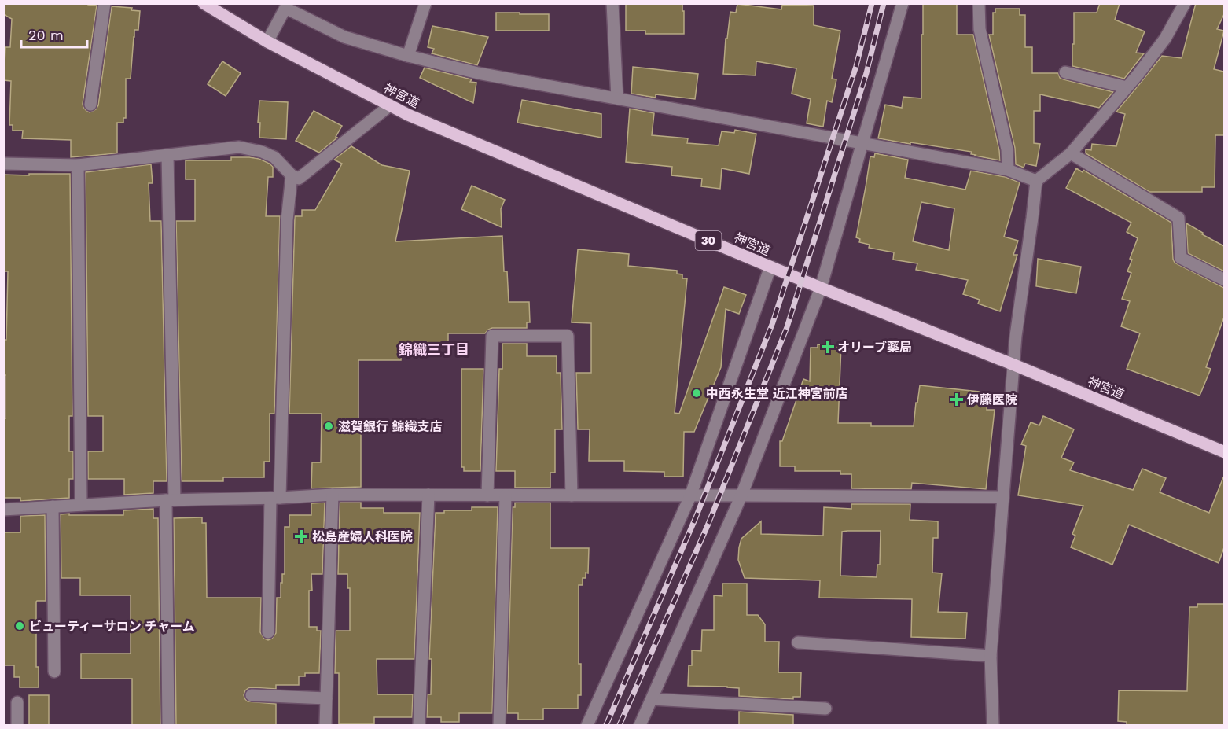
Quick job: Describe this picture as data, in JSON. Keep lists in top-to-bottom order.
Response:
{
  "streets": {
    "main road": ["神宮道", "30"]
  },
  "districts": ["錦織三丁目"],
  "places": {
    "health": ["オリーブ薬局", "伊藤医院", "松島産婦人科医院"],
    "other": ["中西永生堂 近江神宮前店", "滋賀銀行 錦織支店", "ビューティーサロン チャーム"]
  },
  "scale_bar": "20 m"
}
